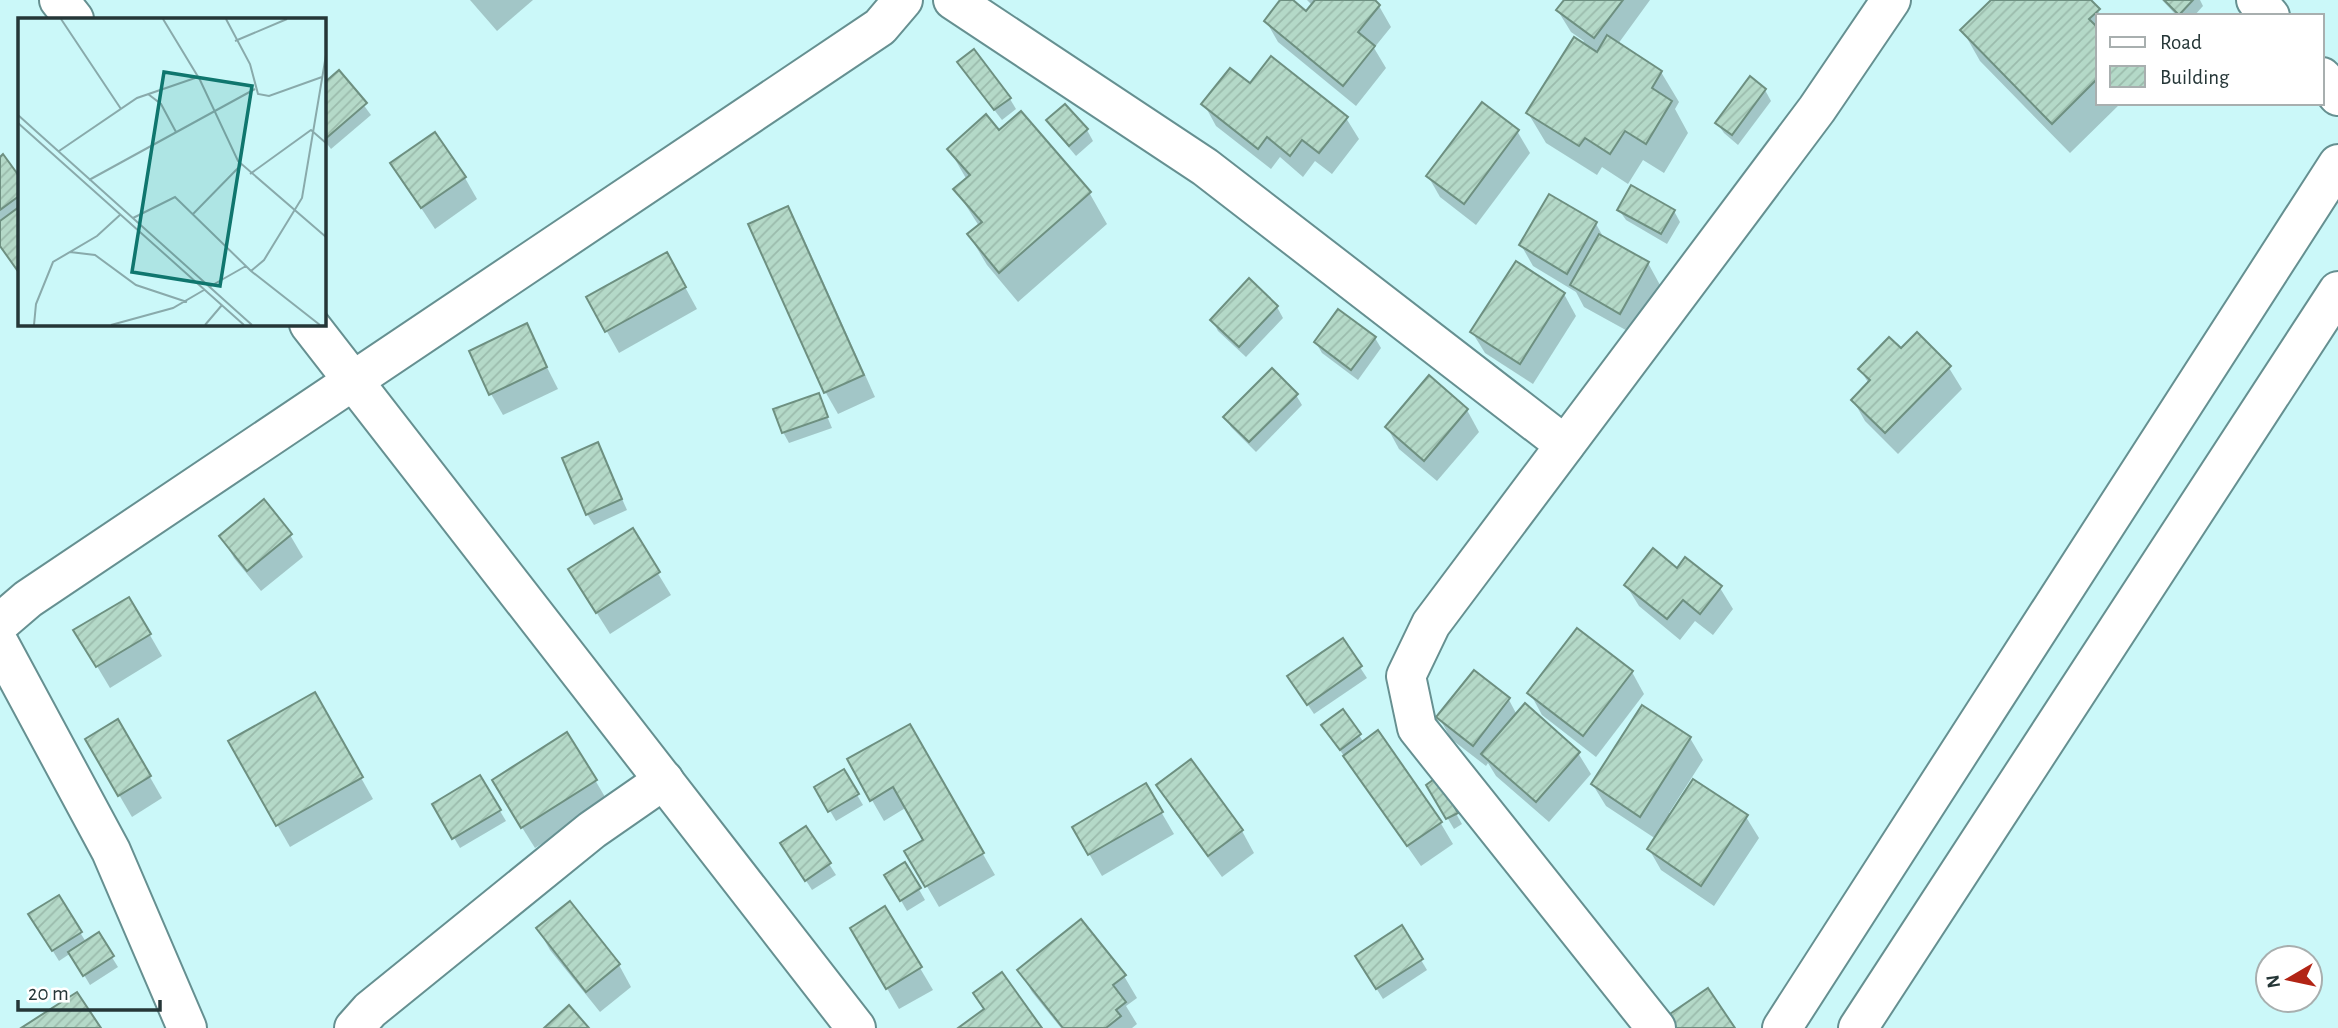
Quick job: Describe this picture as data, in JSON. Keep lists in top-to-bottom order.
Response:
{
  "legend": ["Road", "Building"],
  "scale_bar": "20 m",
  "north": "left"
}
